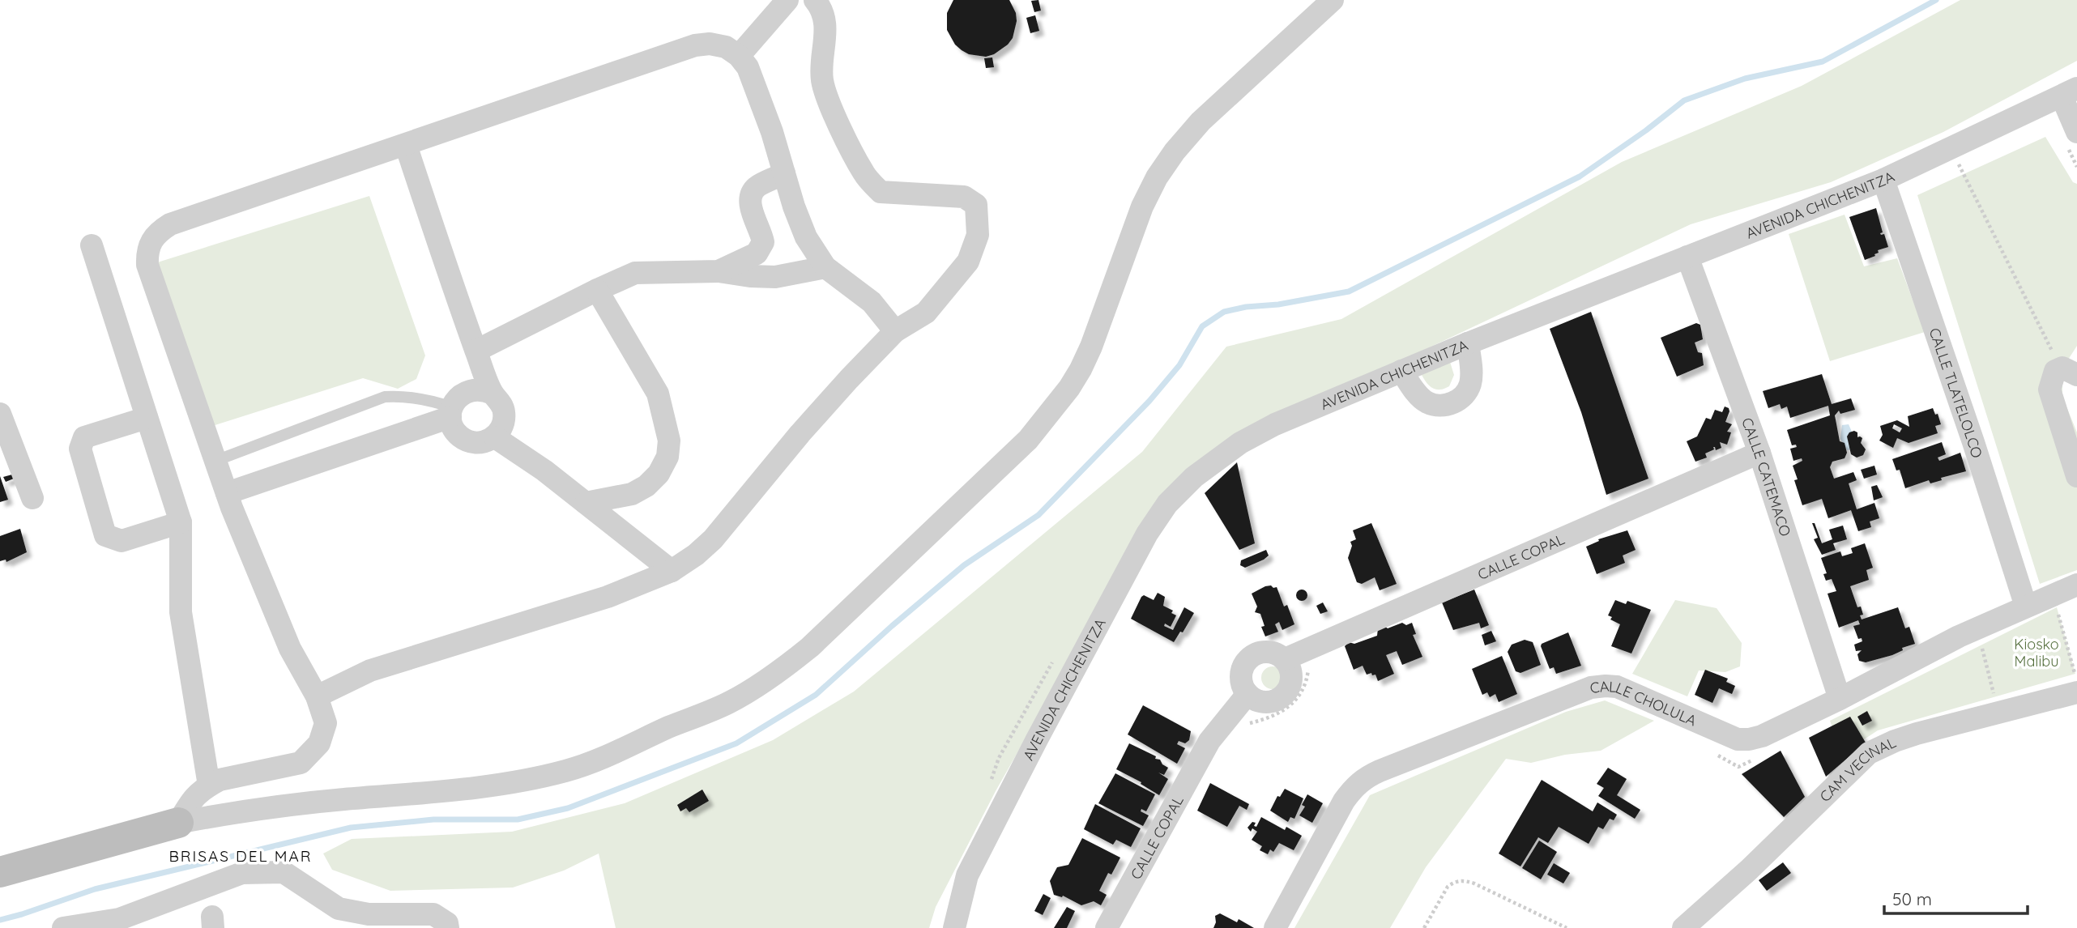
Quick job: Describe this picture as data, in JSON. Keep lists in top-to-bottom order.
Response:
{
  "streets": {
    "street": [
      "AVENIDA CHICHENITZA",
      "CALLE TLATELOLCO",
      "CALLE CATEMACO",
      "CALLE COPAL",
      "CALLE CHOLULA",
      "CAM VECINAL"
    ]
  },
  "crossings": [
    ["AVENIDA CHICHENITZA", "CALLE TLATELOLCO"],
    ["AVENIDA CHICHENITZA", "CALLE CATEMACO"],
    ["CALLE TLATELOLCO", "CALLE CHOLULA"],
    ["CALLE CATEMACO", "CALLE COPAL"],
    ["CALLE CATEMACO", "CALLE CHOLULA"]
  ],
  "districts": ["BRISAS DEL MAR"],
  "parks": ["Kiosko Malibu"],
  "scale_bar": "50 m"
}
